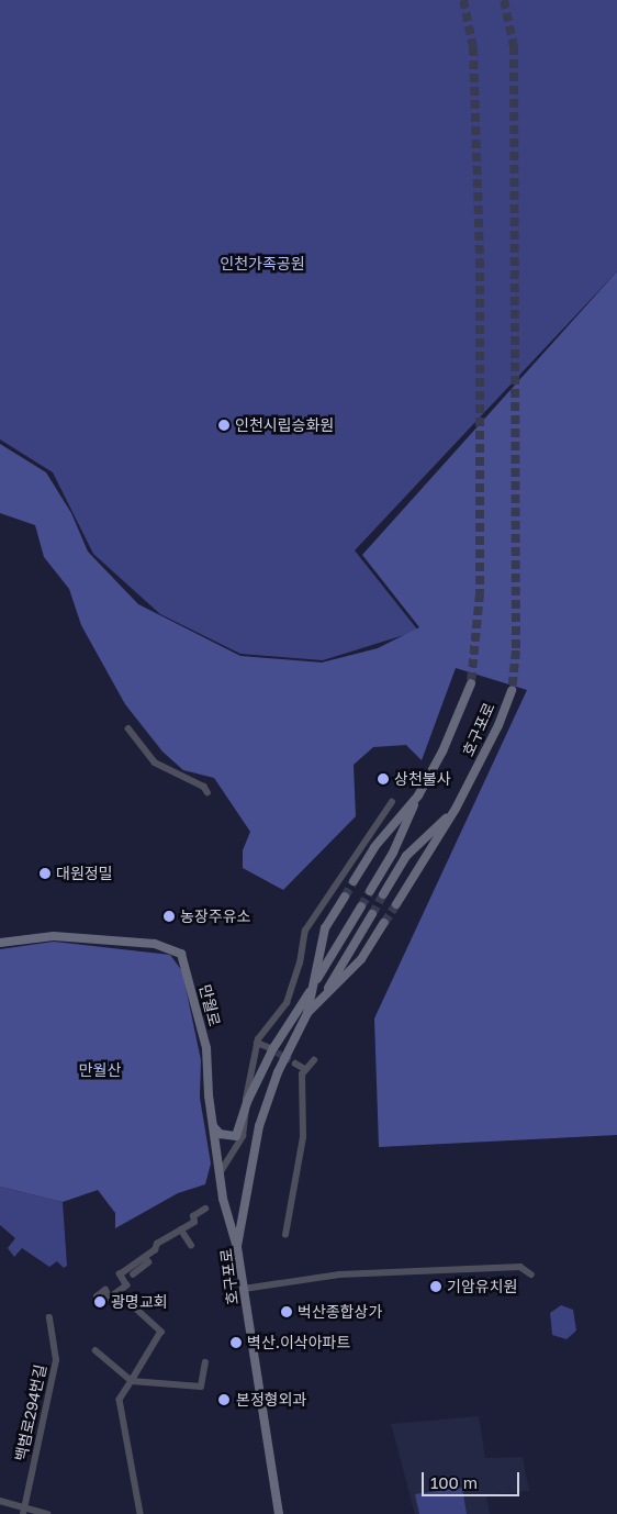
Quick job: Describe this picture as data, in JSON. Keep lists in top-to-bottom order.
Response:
{
  "streets": {
    "main road": ["호구포로", "만월로"],
    "street": ["백범로294번길"]
  },
  "crossings": [
    ["호구포로", "만월로"]
  ],
  "parks": ["인천가족공원", "만월산"],
  "places": [
    "인천시립승화원",
    "상천불사",
    "대원정밀",
    "농장주유소",
    "기암유치원",
    "광명교회",
    "벅산종합상가",
    "벽산.이삭아파트",
    "본정형외과"
  ],
  "scale_bar": "100 m"
}
